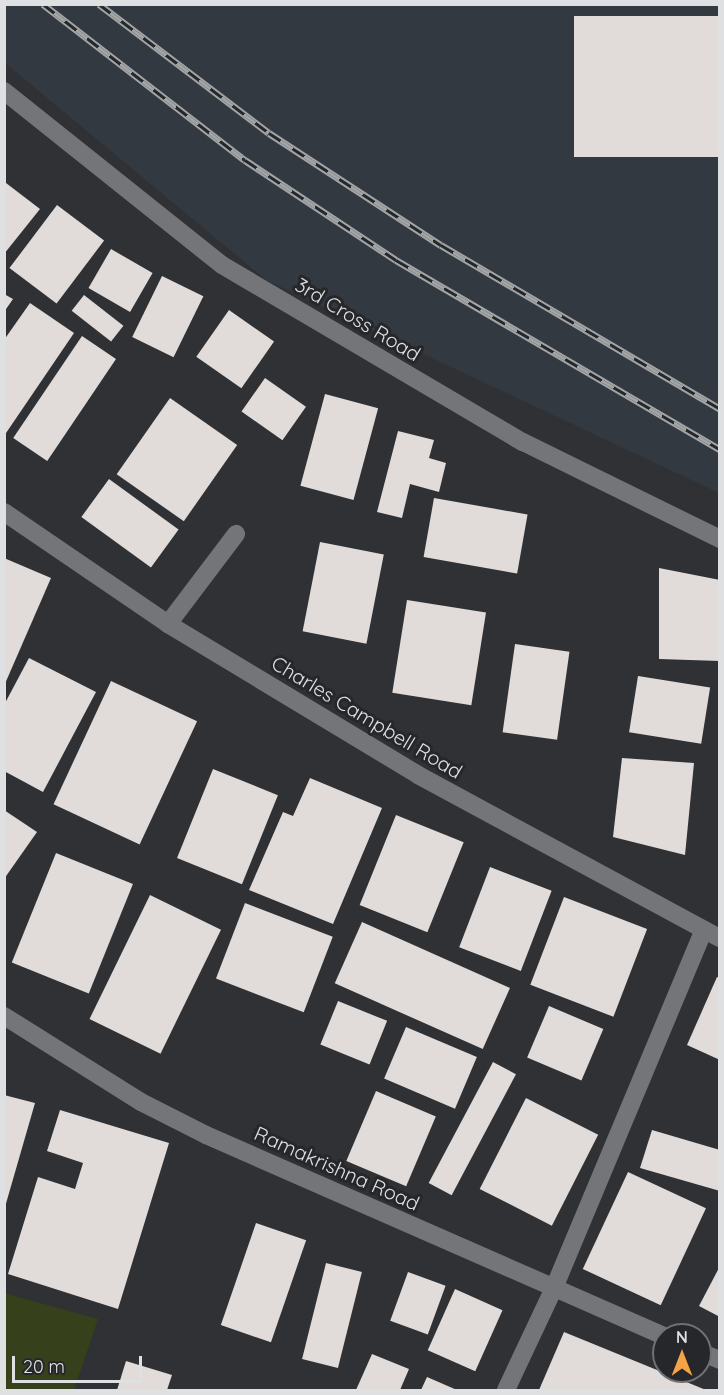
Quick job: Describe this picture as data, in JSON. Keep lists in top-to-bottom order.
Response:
{
  "streets": {
    "street": ["3rd Cross Road", "Charles Campbell Road", "Ramakrishna Road"]
  },
  "scale_bar": "20 m",
  "north": "top"
}
